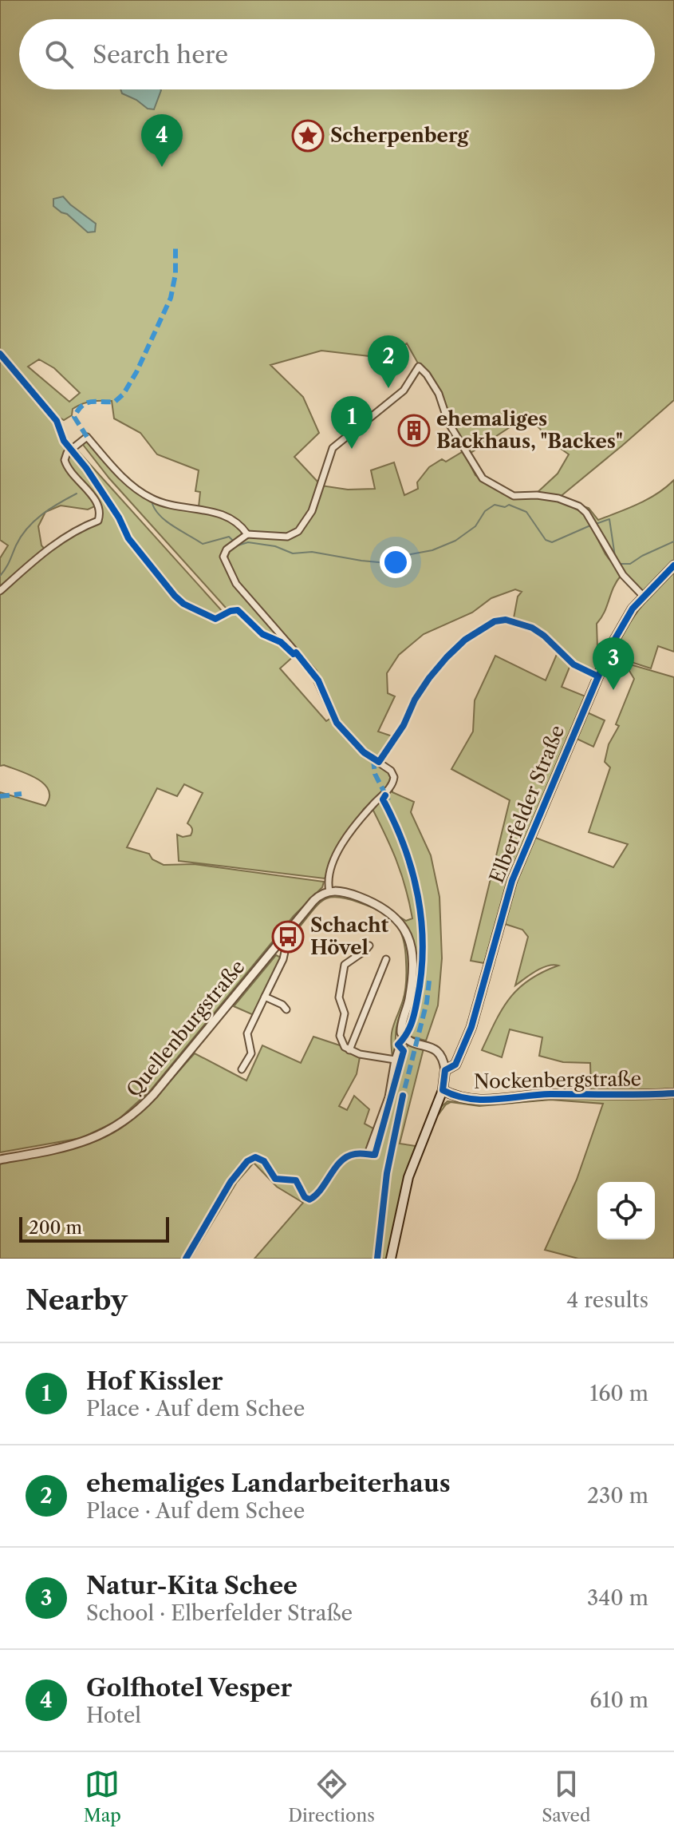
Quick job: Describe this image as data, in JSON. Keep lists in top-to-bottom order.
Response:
{
  "streets": {
    "main road": ["Elberfelder Straße", "Nockenbergstraße"],
    "street": ["Quellenburgstraße"]
  },
  "places": {
    "place": ["Scherpenberg"],
    "building": ["ehemaliges Backhaus, \"Backes\""],
    "bus stop": ["Schacht Hövel"]
  },
  "scale_bar": "200 m",
  "page": {
    "search": "Search here",
    "pins": [
      "4",
      "2",
      "1",
      "3"
    ],
    "scale": "200 m",
    "heading": ["Nearby", "4 results"],
    "list": [
      {
        "mark": "1",
        "name": "Hof Kissler",
        "note": "Place · Auf dem Schee",
        "value": "160 m"
      },
      {
        "mark": "2",
        "name": "ehemaliges Landarbeiterhaus",
        "note": "Place · Auf dem Schee",
        "value": "230 m"
      },
      {
        "mark": "3",
        "name": "Natur-Kita Schee",
        "note": "School · Elberfelder Straße",
        "value": "340 m"
      },
      {
        "mark": "4",
        "name": "Golfhotel Vesper",
        "note": "Hotel",
        "value": "610 m"
      }
    ],
    "nav": ["Map", "Directions", "Saved"]
  }
}
